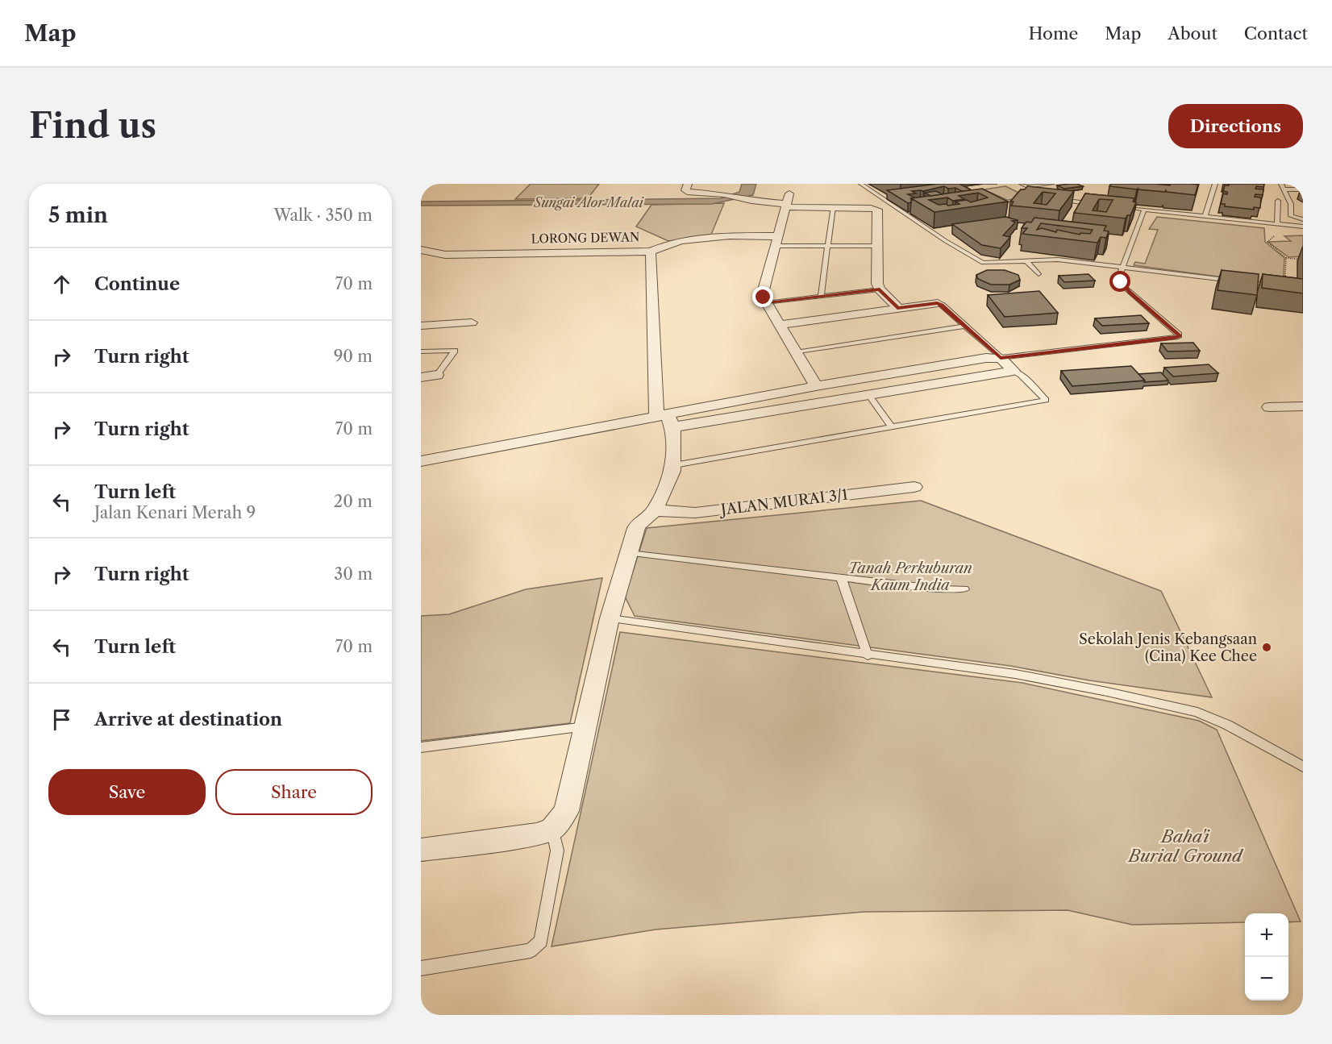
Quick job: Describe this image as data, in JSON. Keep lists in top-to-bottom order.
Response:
{
  "streets": {
    "street": ["LORONG DEWAN", "JALAN MURAI 3/1"]
  },
  "water": ["Sungai Alor Malai"],
  "parks": ["Tanah Perkuburan Kaum India", "Baha'i Burial Ground"],
  "places": ["Sekolah Jenis Kebangsaan (Cina) Kee Chee"],
  "page": {
    "header": "Map",
    "nav": [
      "Home",
      "Map",
      "About",
      "Contact"
    ],
    "buttons": [
      "Directions",
      ["Save", "Share"]
    ],
    "title": "Find us",
    "heading": ["5 min", "Walk · 350 m"],
    "list": [
      ["Continue", "70 m"],
      ["Turn right", "90 m"],
      ["Turn right", "70 m"],
      ["Turn left", "Jalan Kenari Merah 9", "20 m"],
      ["Turn right", "30 m"],
      ["Turn left", "70 m"],
      "Arrive at destination"
    ],
    "map_buttons": ["+", "−"]
  }
}
